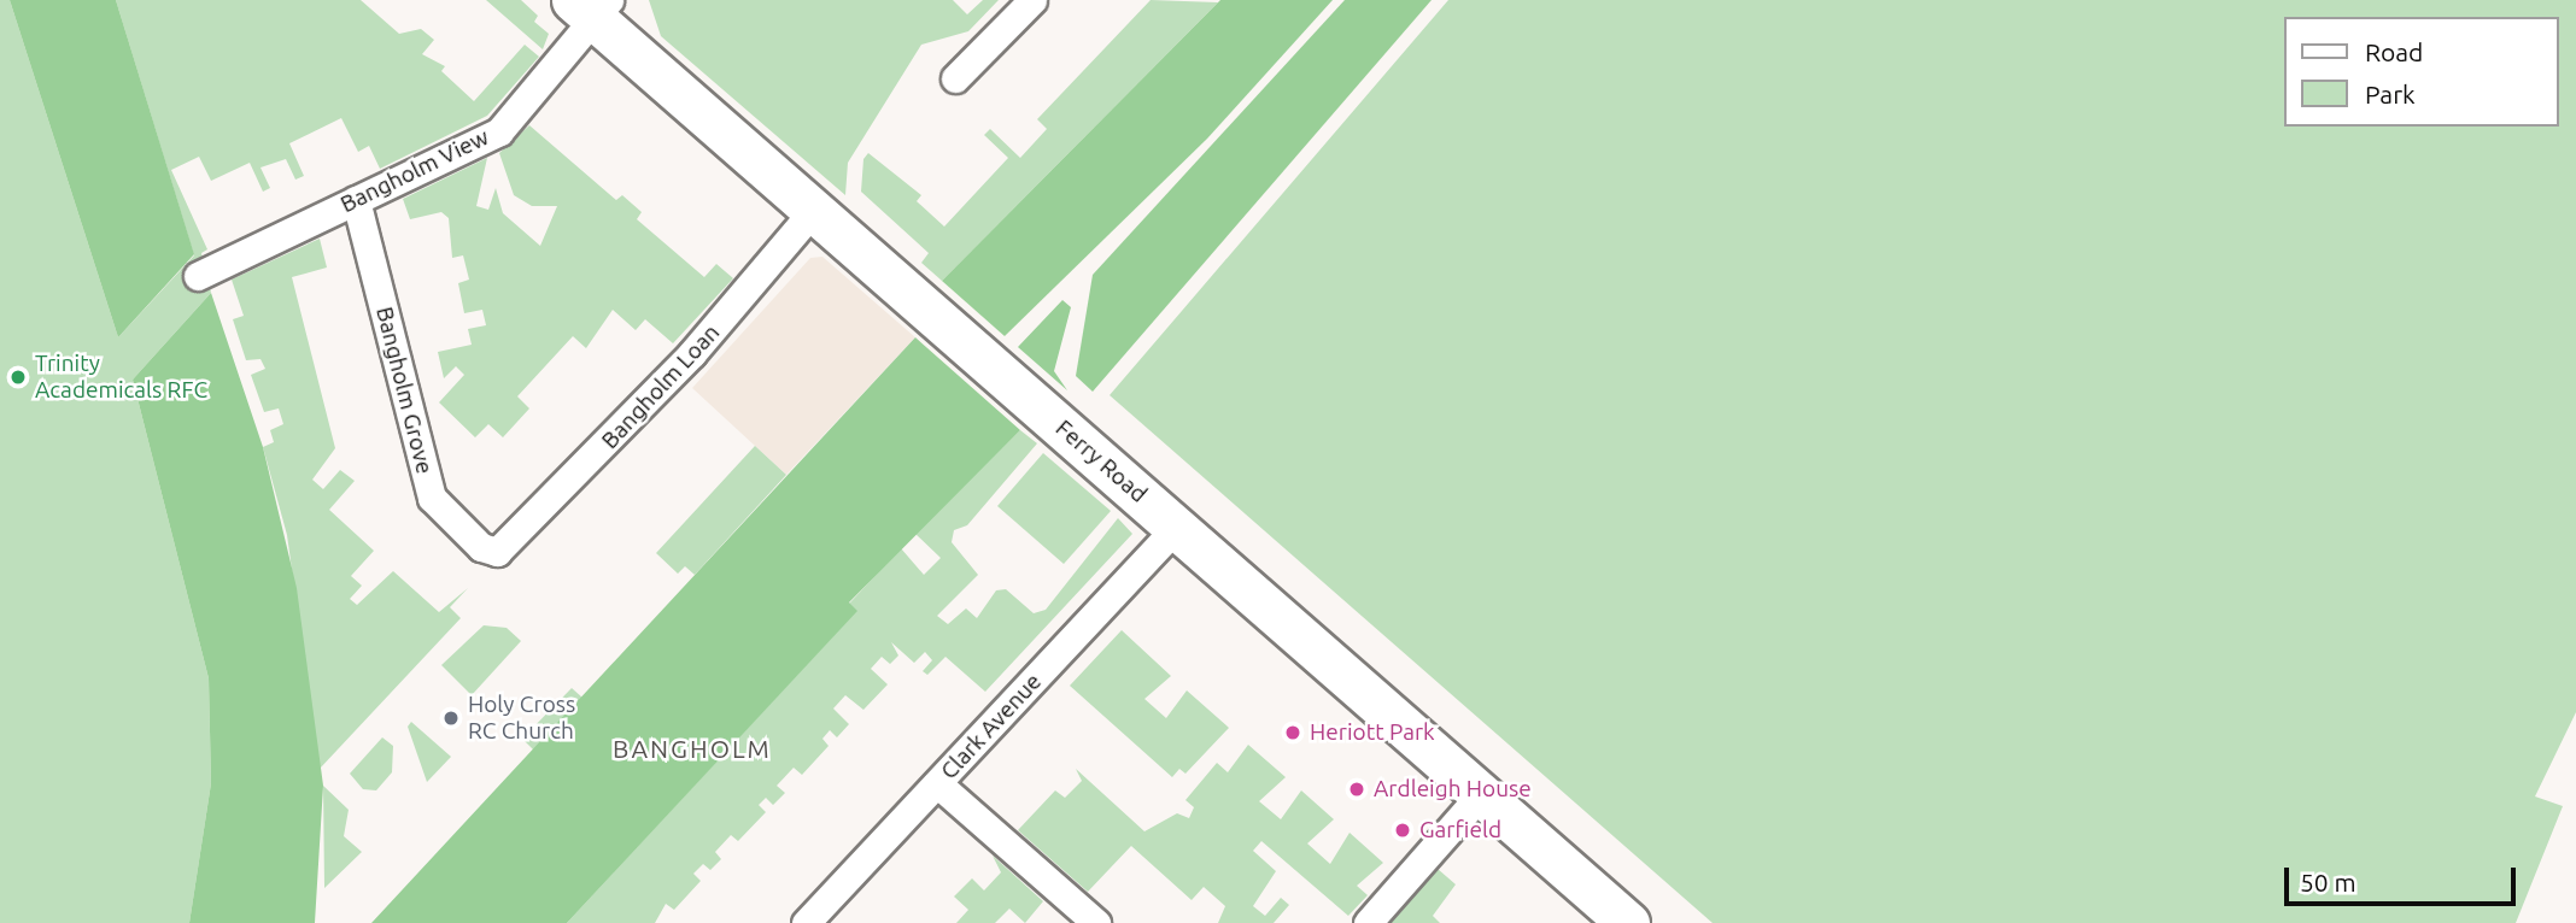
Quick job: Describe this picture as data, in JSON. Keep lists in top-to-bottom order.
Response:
{
  "streets": {
    "main road": ["Ferry Road"],
    "street": [
      "Bangholm View",
      "Bangholm Loan",
      "Bangholm Grove",
      "Clark Avenue"
    ]
  },
  "crossings": [
    ["Bangholm View", "Bangholm Grove"],
    ["Bangholm View", "Ferry Road"],
    ["Bangholm Loan", "Bangholm Grove"],
    ["Bangholm Loan", "Ferry Road"],
    ["Ferry Road", "Clark Avenue"]
  ],
  "districts": ["BANGHOLM"],
  "places": [
    "Trinity Academicals RFC",
    "Holy Cross RC Church",
    "Heriott Park",
    "Ardleigh House",
    "Garfield"
  ],
  "legend": ["Road", "Park"],
  "scale_bar": "50 m"
}
